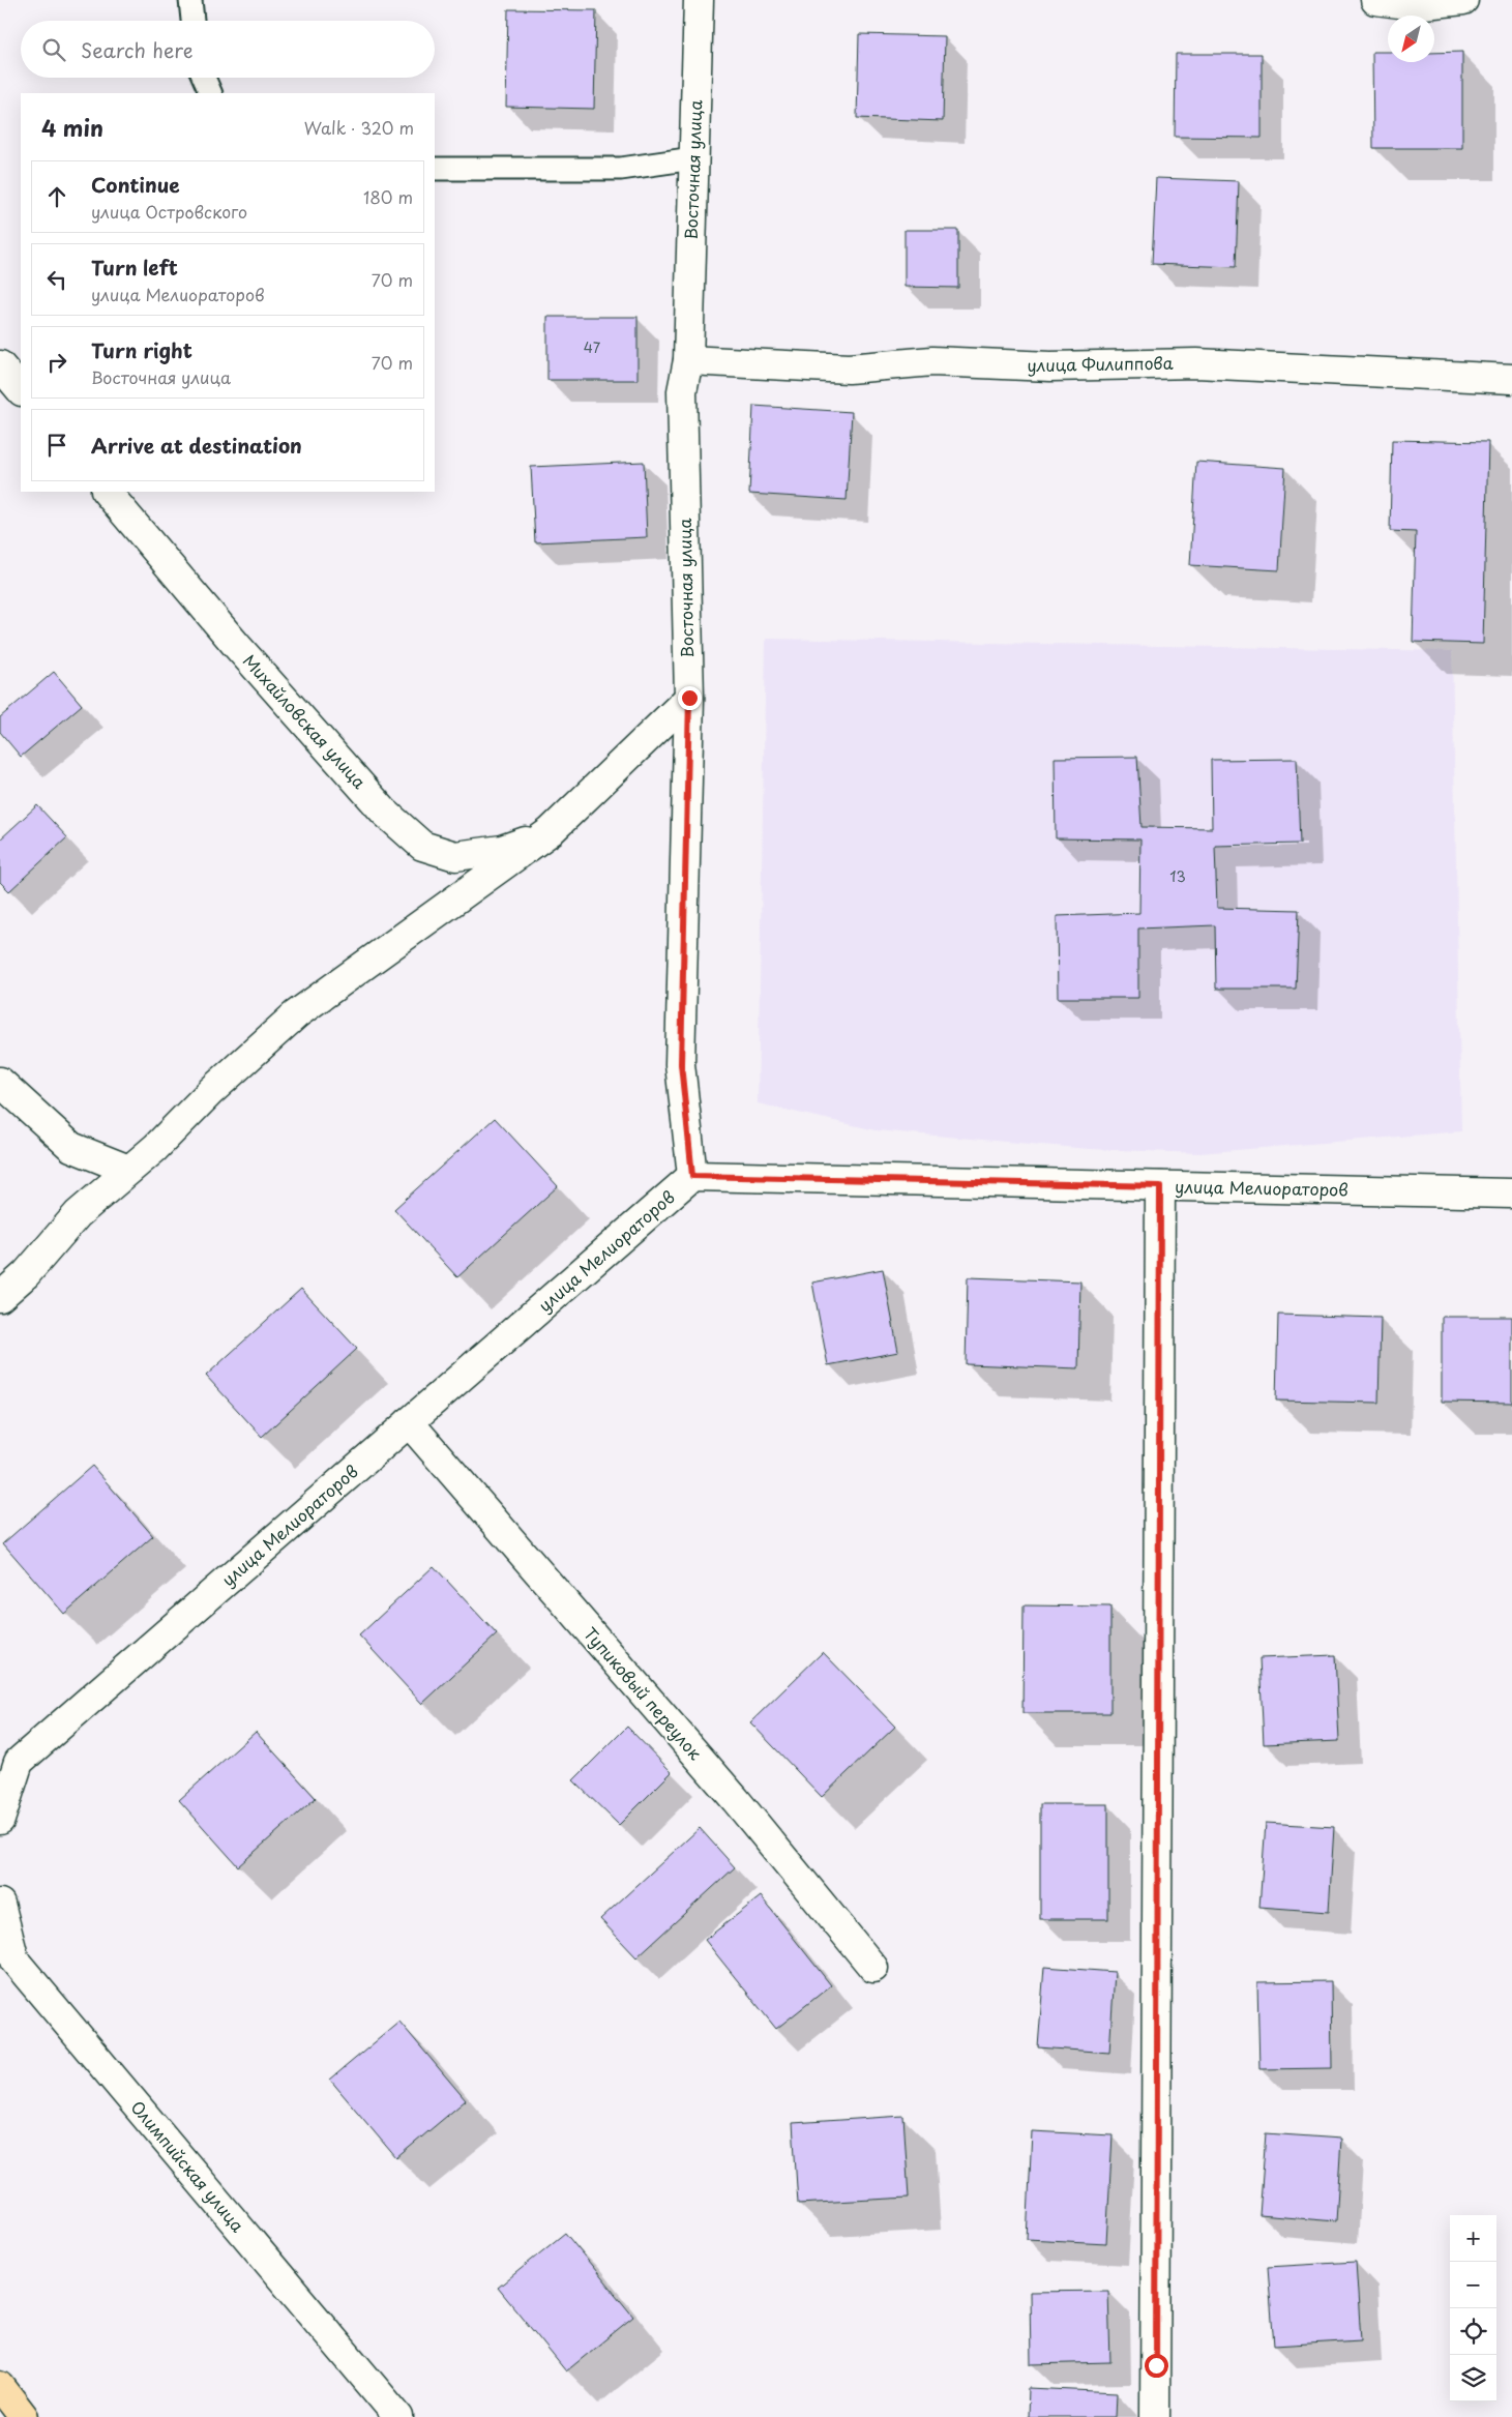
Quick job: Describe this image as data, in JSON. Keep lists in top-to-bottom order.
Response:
{
  "streets": {
    "street": [
      "Восточная улица",
      "улица Филиппова",
      "Михайловская улица",
      "улица Мелиораторов",
      "Тупиковый переулок",
      "Олимпийская улица"
    ]
  },
  "crossings": [
    ["Восточная улица", "улица Филиппова"],
    ["Восточная улица", "улица Мелиораторов"],
    ["улица Мелиораторов", "Тупиковый переулок"]
  ],
  "house_numbers": ["47", "13"],
  "north": "bottom left",
  "page": {
    "search": "Search here",
    "heading": ["4 min", "Walk · 320 m"],
    "list": [
      ["Continue", "улица Островского", "180 m"],
      ["Turn left", "улица Мелиораторов", "70 m"],
      ["Turn right", "Восточная улица", "70 m"],
      "Arrive at destination"
    ],
    "map_buttons": ["+", "−"]
  }
}
